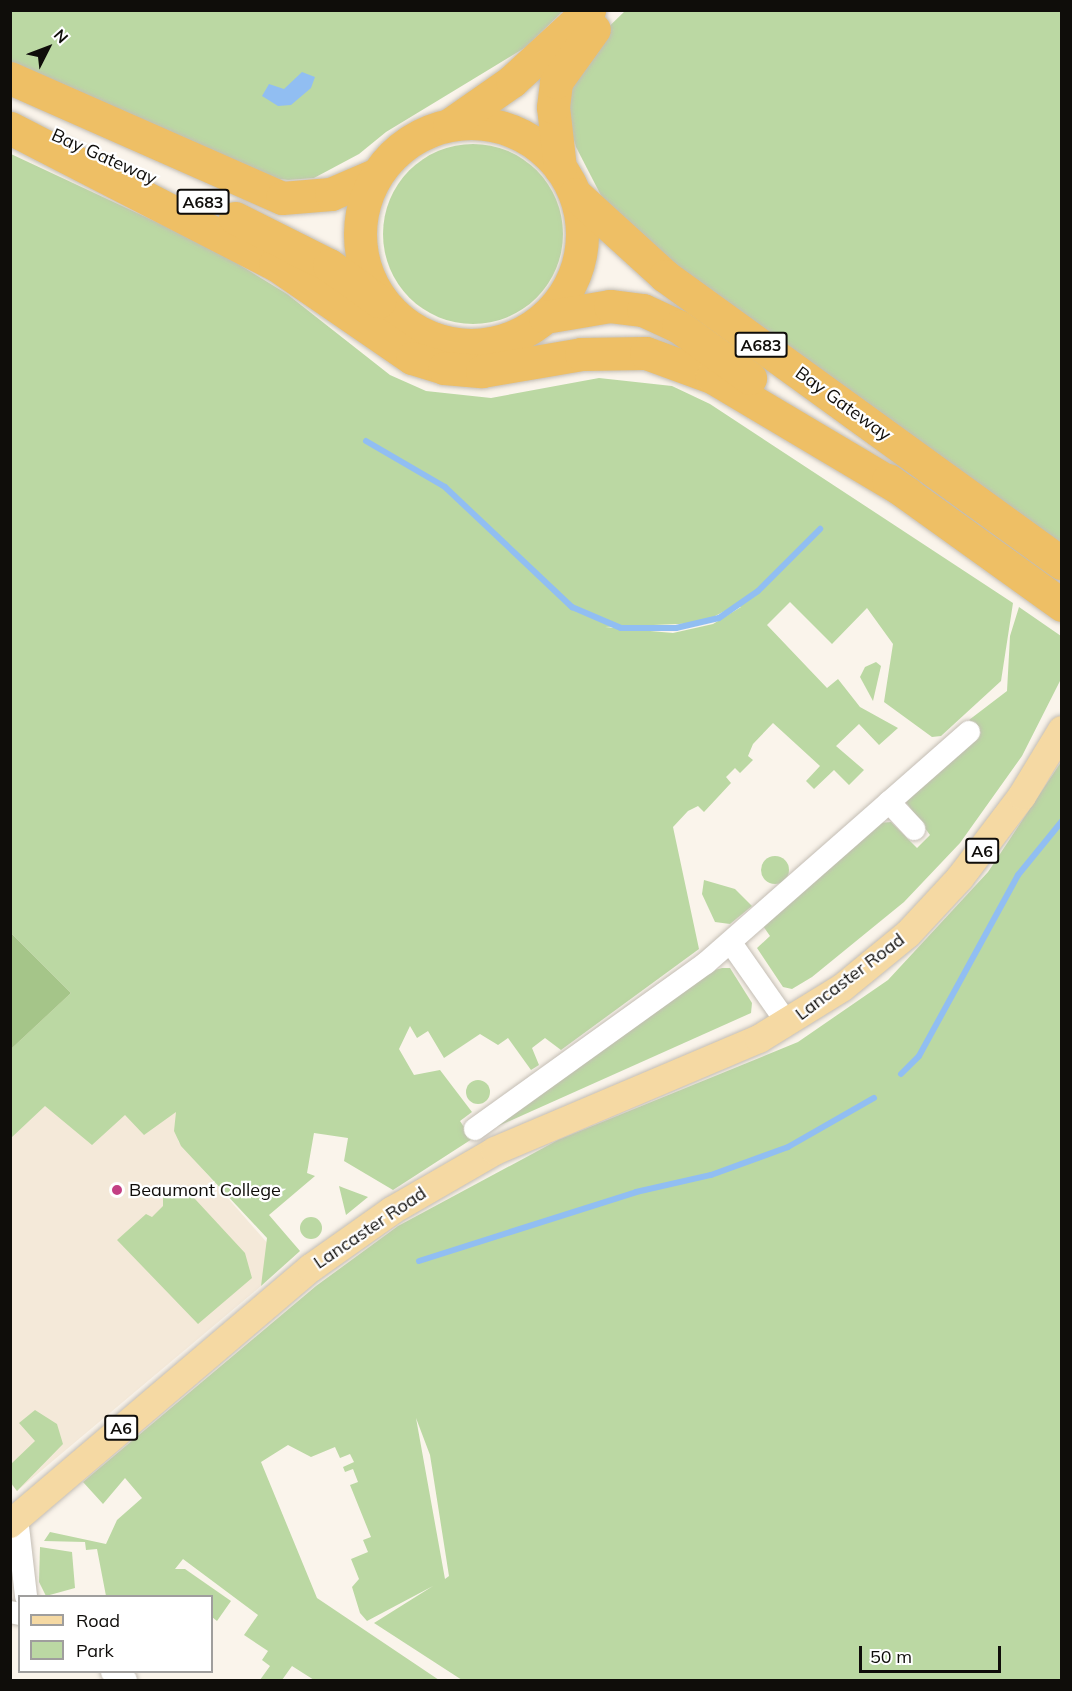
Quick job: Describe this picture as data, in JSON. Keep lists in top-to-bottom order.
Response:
{
  "streets": {
    "highway": ["Bay Gateway", "A683"],
    "main road": ["A6", "Lancaster Road"]
  },
  "places": ["Beaumont College"],
  "legend": ["Road", "Park"],
  "scale_bar": "50 m",
  "north": "top right"
}
